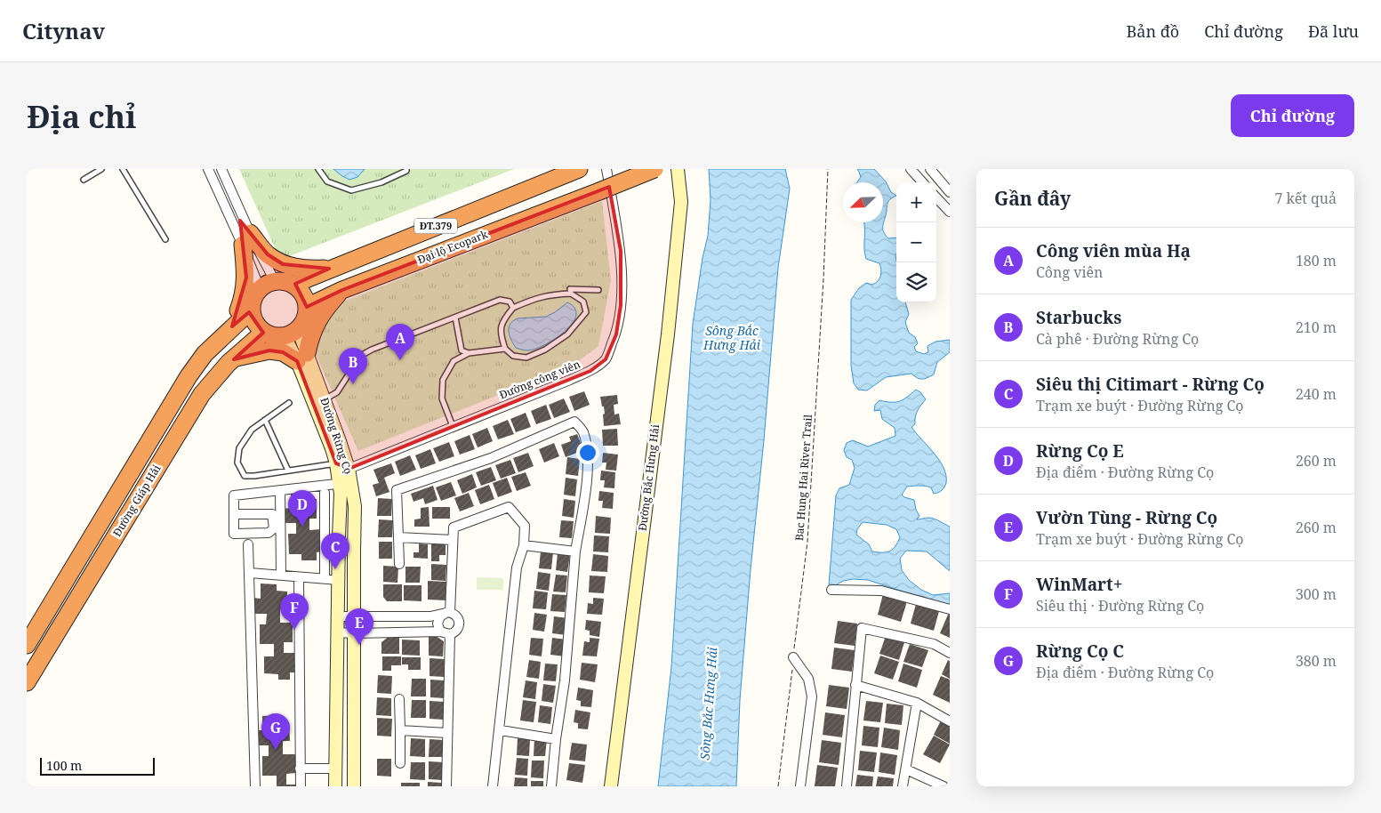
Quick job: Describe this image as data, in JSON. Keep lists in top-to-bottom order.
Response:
{
  "streets": {
    "highway": ["ĐT.379", "Đại lộ Ecopark", "Đường Giáp Hải"],
    "street": ["Đường công viên", "Đường Rừng Cọ", "Đường Bắc Hưng Hải"],
    "path": ["Bac Hung Hai River Trail"]
  },
  "crossings": [
    ["ĐT.379", "Đại lộ Ecopark"],
    ["ĐT.379", "Đường Rừng Cọ"],
    ["ĐT.379", "Đường Giáp Hải"],
    ["Đại lộ Ecopark", "Đường Rừng Cọ"],
    ["Đại lộ Ecopark", "Đường Giáp Hải"],
    ["Đường công viên", "Đường Rừng Cọ"],
    ["Đường Rừng Cọ", "Đường Giáp Hải"]
  ],
  "water": ["Sông Bắc Hưng Hải"],
  "scale_bar": "100 m",
  "north": "bottom left",
  "page": {
    "header": "Citynav",
    "nav": ["Bản đồ", "Chỉ đường", "Đã lưu"],
    "buttons": "Chỉ đường",
    "title": "Địa chỉ",
    "heading": ["Gần đây", "7 kết quả"],
    "map_buttons": ["+", "−"],
    "list": [
      {
        "mark": "A",
        "name": "Công viên mùa Hạ",
        "note": "Công viên",
        "value": "180 m"
      },
      {
        "mark": "B",
        "name": "Starbucks",
        "note": "Cà phê · Đường Rừng Cọ",
        "value": "210 m"
      },
      {
        "mark": "C",
        "name": "Siêu thị Citimart - Rừng Cọ",
        "note": "Trạm xe buýt · Đường Rừng Cọ",
        "value": "240 m"
      },
      {
        "mark": "D",
        "name": "Rừng Cọ E",
        "note": "Địa điểm · Đường Rừng Cọ",
        "value": "260 m"
      },
      {
        "mark": "E",
        "name": "Vườn Tùng - Rừng Cọ",
        "note": "Trạm xe buýt · Đường Rừng Cọ",
        "value": "260 m"
      },
      {
        "mark": "F",
        "name": "WinMart+",
        "note": "Siêu thị · Đường Rừng Cọ",
        "value": "300 m"
      },
      {
        "mark": "G",
        "name": "Rừng Cọ C",
        "note": "Địa điểm · Đường Rừng Cọ",
        "value": "380 m"
      }
    ],
    "pins": [
      "A",
      "B",
      "D",
      "C",
      "F",
      "E",
      "G"
    ],
    "scale": "100 m"
  }
}
